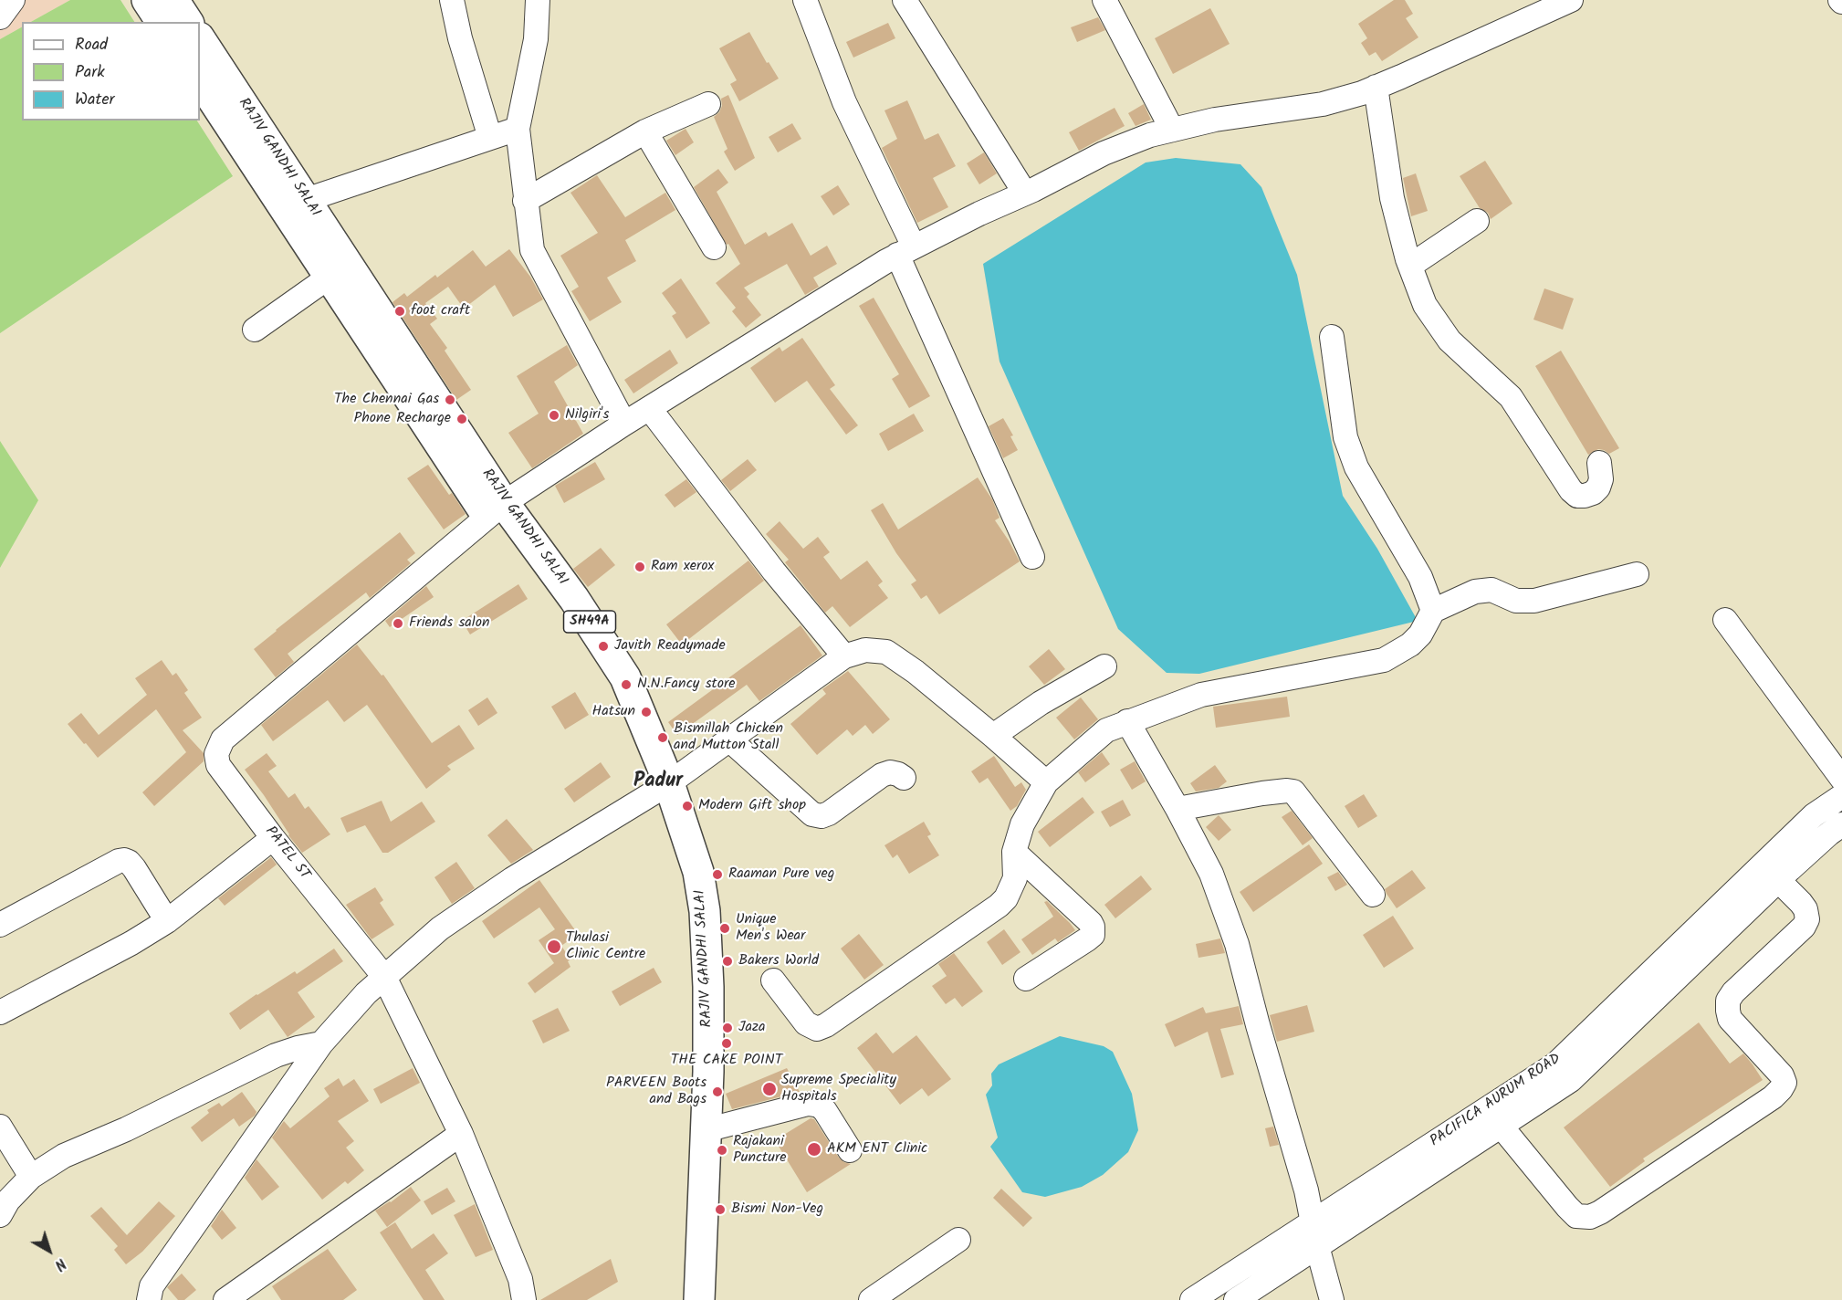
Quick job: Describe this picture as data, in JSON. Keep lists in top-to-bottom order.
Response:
{
  "streets": {
    "main road": ["RAJIV GANDHI SALAI", "SH49A"],
    "street": ["PATEL ST", "PACIFICA AURUM ROAD"]
  },
  "crossings": [
    ["RAJIV GANDHI SALAI", "PATEL ST"]
  ],
  "districts": ["Padur"],
  "places": [
    "foot craft",
    "The Chennai Gas",
    "Nilgiri's",
    "Phone Recharge",
    "Ram xerox",
    "Friends salon",
    "Javith Readymade",
    "N.N.Fancy store",
    "Hatsun",
    "Bismillah Chicken and Mutton Stall",
    "Modern Gift shop",
    "Raaman Pure veg",
    "Unique Men's Wear",
    "Thulasi Clinic Centre",
    "Bakers World",
    "Jaza",
    "THE CAKE POINT",
    "Supreme Speciality Hospitals",
    "PARVEEN Boots and Bags",
    "AKM ENT Clinic",
    "Rajakani Puncture",
    "Bismi Non-Veg"
  ],
  "legend": ["Road", "Park", "Water"],
  "north": "bottom right"
}
